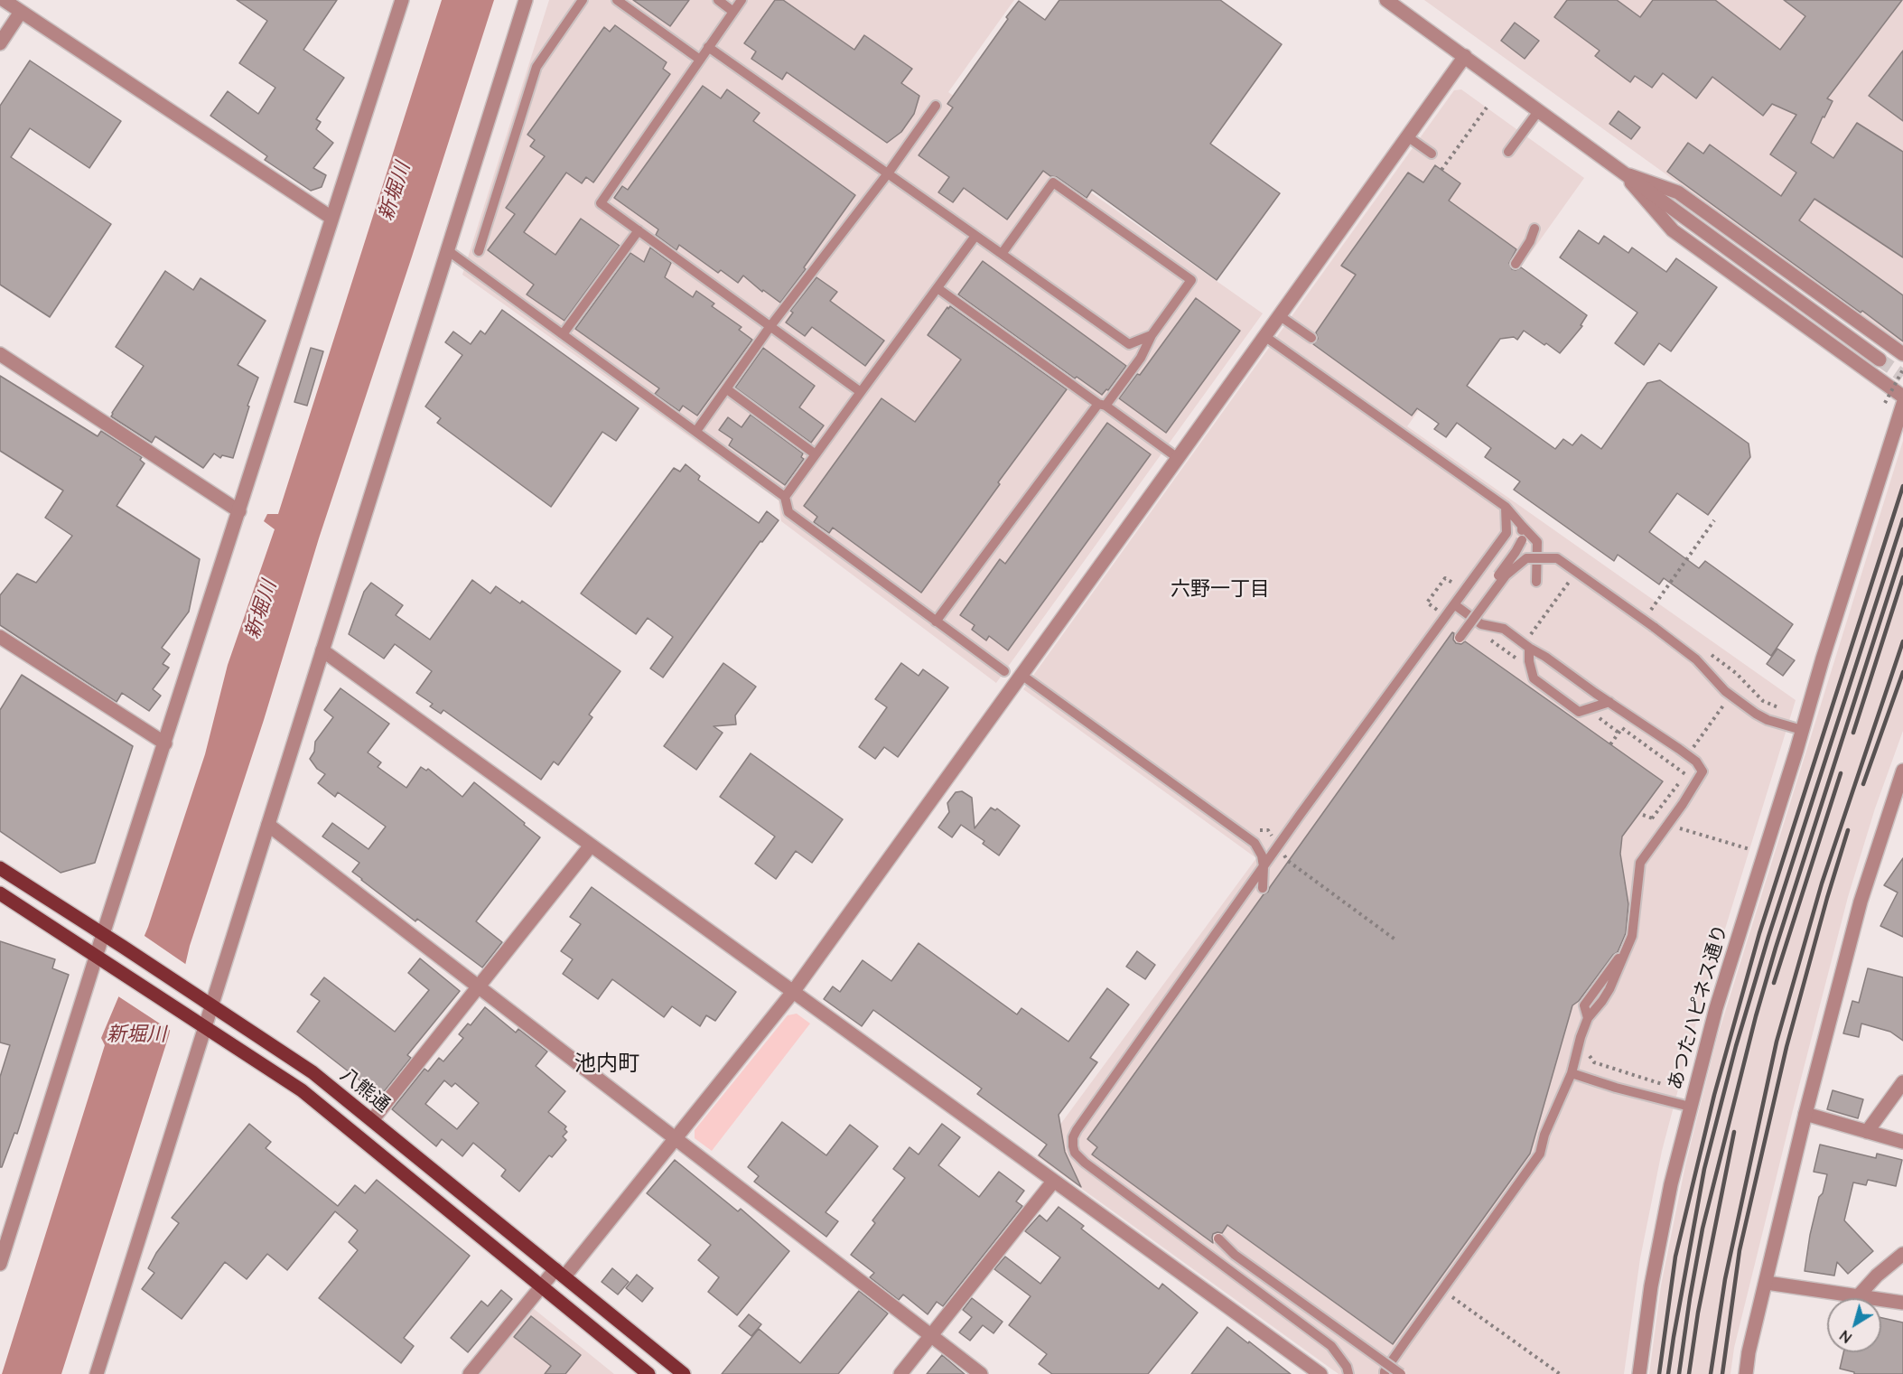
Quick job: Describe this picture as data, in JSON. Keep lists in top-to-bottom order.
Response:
{
  "streets": {
    "main road": ["八熊通"],
    "street": ["あつたハピネス通り"]
  },
  "districts": ["六野一丁目", "池内町"],
  "water": ["新堀川"],
  "north": "bottom left"
}
